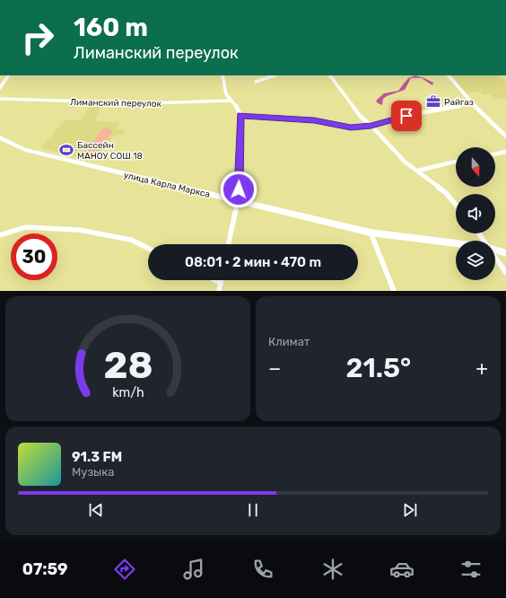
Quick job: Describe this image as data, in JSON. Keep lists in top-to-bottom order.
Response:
{
  "streets": {
    "main road": ["улица Карла Маркса"],
    "street": ["Лиманский переулок"]
  },
  "places": {
    "office": ["Райгаз"],
    "sports": ["Бассейн МАНОУ СОШ 18"]
  },
  "north": "bottom",
  "page": {
    "turn": ["160 m", "Лиманский переулок"],
    "limit": "30",
    "trip": "08:01 · 2 мин · 470 m",
    "tile": "Климат",
    "heat": ["−", "21.5°", "+"],
    "song": ["91.3 FM", "Музыка"],
    "tabs": "07:59",
    "gauge": ["28", "km/h"]
  }
}
